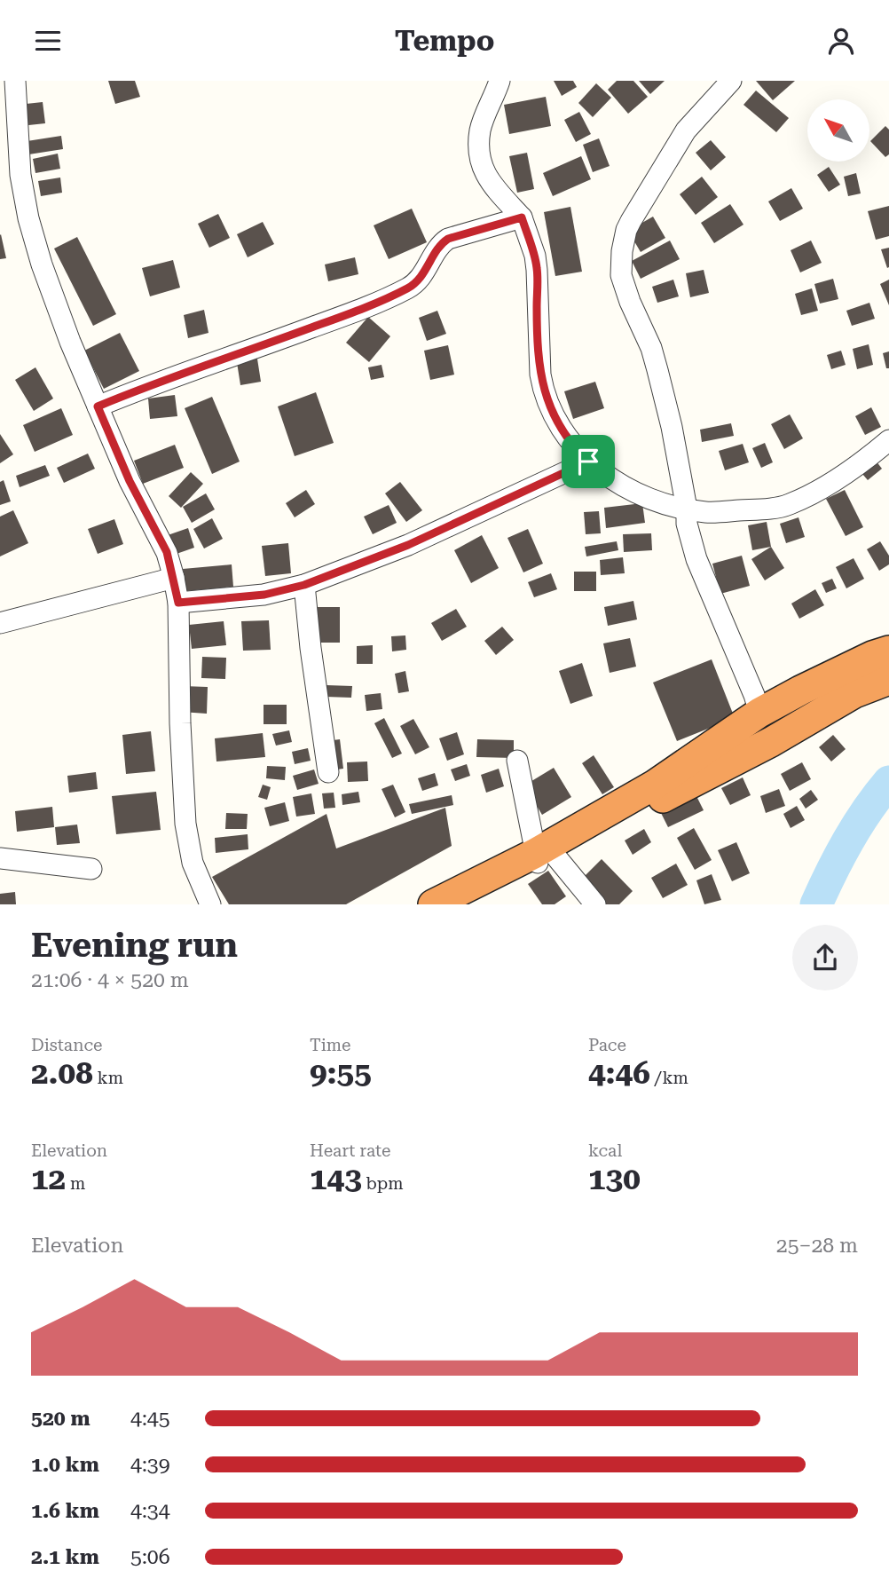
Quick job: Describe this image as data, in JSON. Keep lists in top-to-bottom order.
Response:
{
  "north": "top left",
  "page": {
    "header": "Tempo",
    "heading": ["Evening run", "21:06 · 4 × 520 m"],
    "stats": [
      ["Distance", "2.08 km"],
      ["Time", "9:55"],
      ["Pace", "4:46 /km"],
      ["Elevation", "12 m"],
      ["Heart rate", "143 bpm"],
      ["kcal", "130"]
    ],
    "chart": ["Elevation", "25–28 m"],
    "list": [
      {
        "name": "520 m",
        "note": "4:45"
      },
      {
        "name": "1.0 km",
        "note": "4:39"
      },
      {
        "name": "1.6 km",
        "note": "4:34"
      },
      {
        "name": "2.1 km",
        "note": "5:06"
      }
    ]
  }
}
